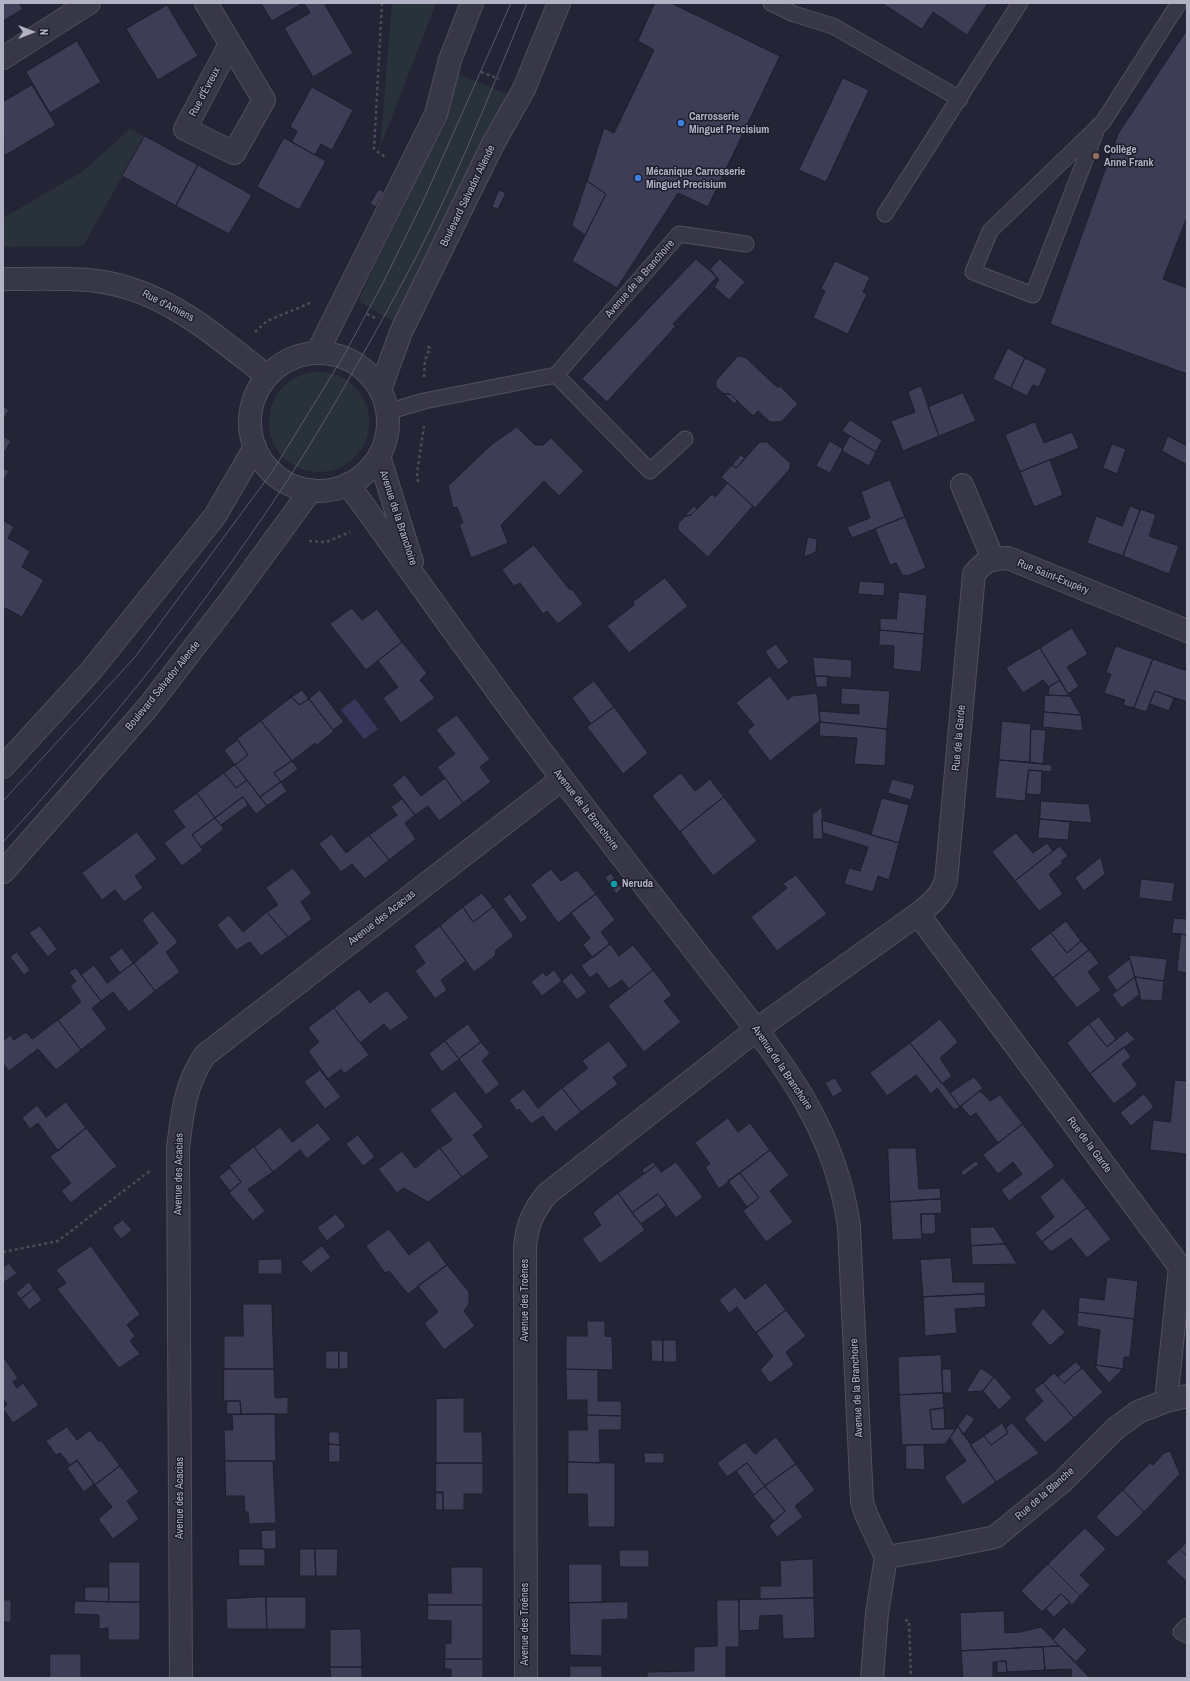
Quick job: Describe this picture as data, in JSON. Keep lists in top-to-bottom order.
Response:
{
  "streets": {
    "street": [
      "Rue d'Évreux",
      "Boulevard Salvador Allende",
      "Avenue de la Branchoire",
      "Rue d'Amiens",
      "Rue Saint-Exupéry",
      "Rue de la Garde",
      "Avenue des Acacias",
      "Avenue des Troènes",
      "Rue de la Blanche"
    ]
  },
  "crossings": [
    ["Boulevard Salvador Allende", "Avenue de la Branchoire"],
    ["Boulevard Salvador Allende", "Rue d'Amiens"],
    ["Avenue de la Branchoire", "Rue d'Amiens"],
    ["Avenue de la Branchoire", "Rue de la Garde"],
    ["Avenue de la Branchoire", "Avenue des Acacias"],
    ["Avenue de la Branchoire", "Avenue des Troènes"],
    ["Avenue de la Branchoire", "Rue de la Blanche"],
    ["Rue Saint-Exupéry", "Rue de la Garde"],
    ["Rue de la Garde", "Avenue des Troènes"],
    ["Rue de la Garde", "Rue de la Blanche"]
  ],
  "places": [
    "Carrosserie Minguet Precisium",
    "Collège Anne Frank",
    "Mécanique Carrosserie Minguet Precisium",
    "Neruda"
  ],
  "north": "right"
}
